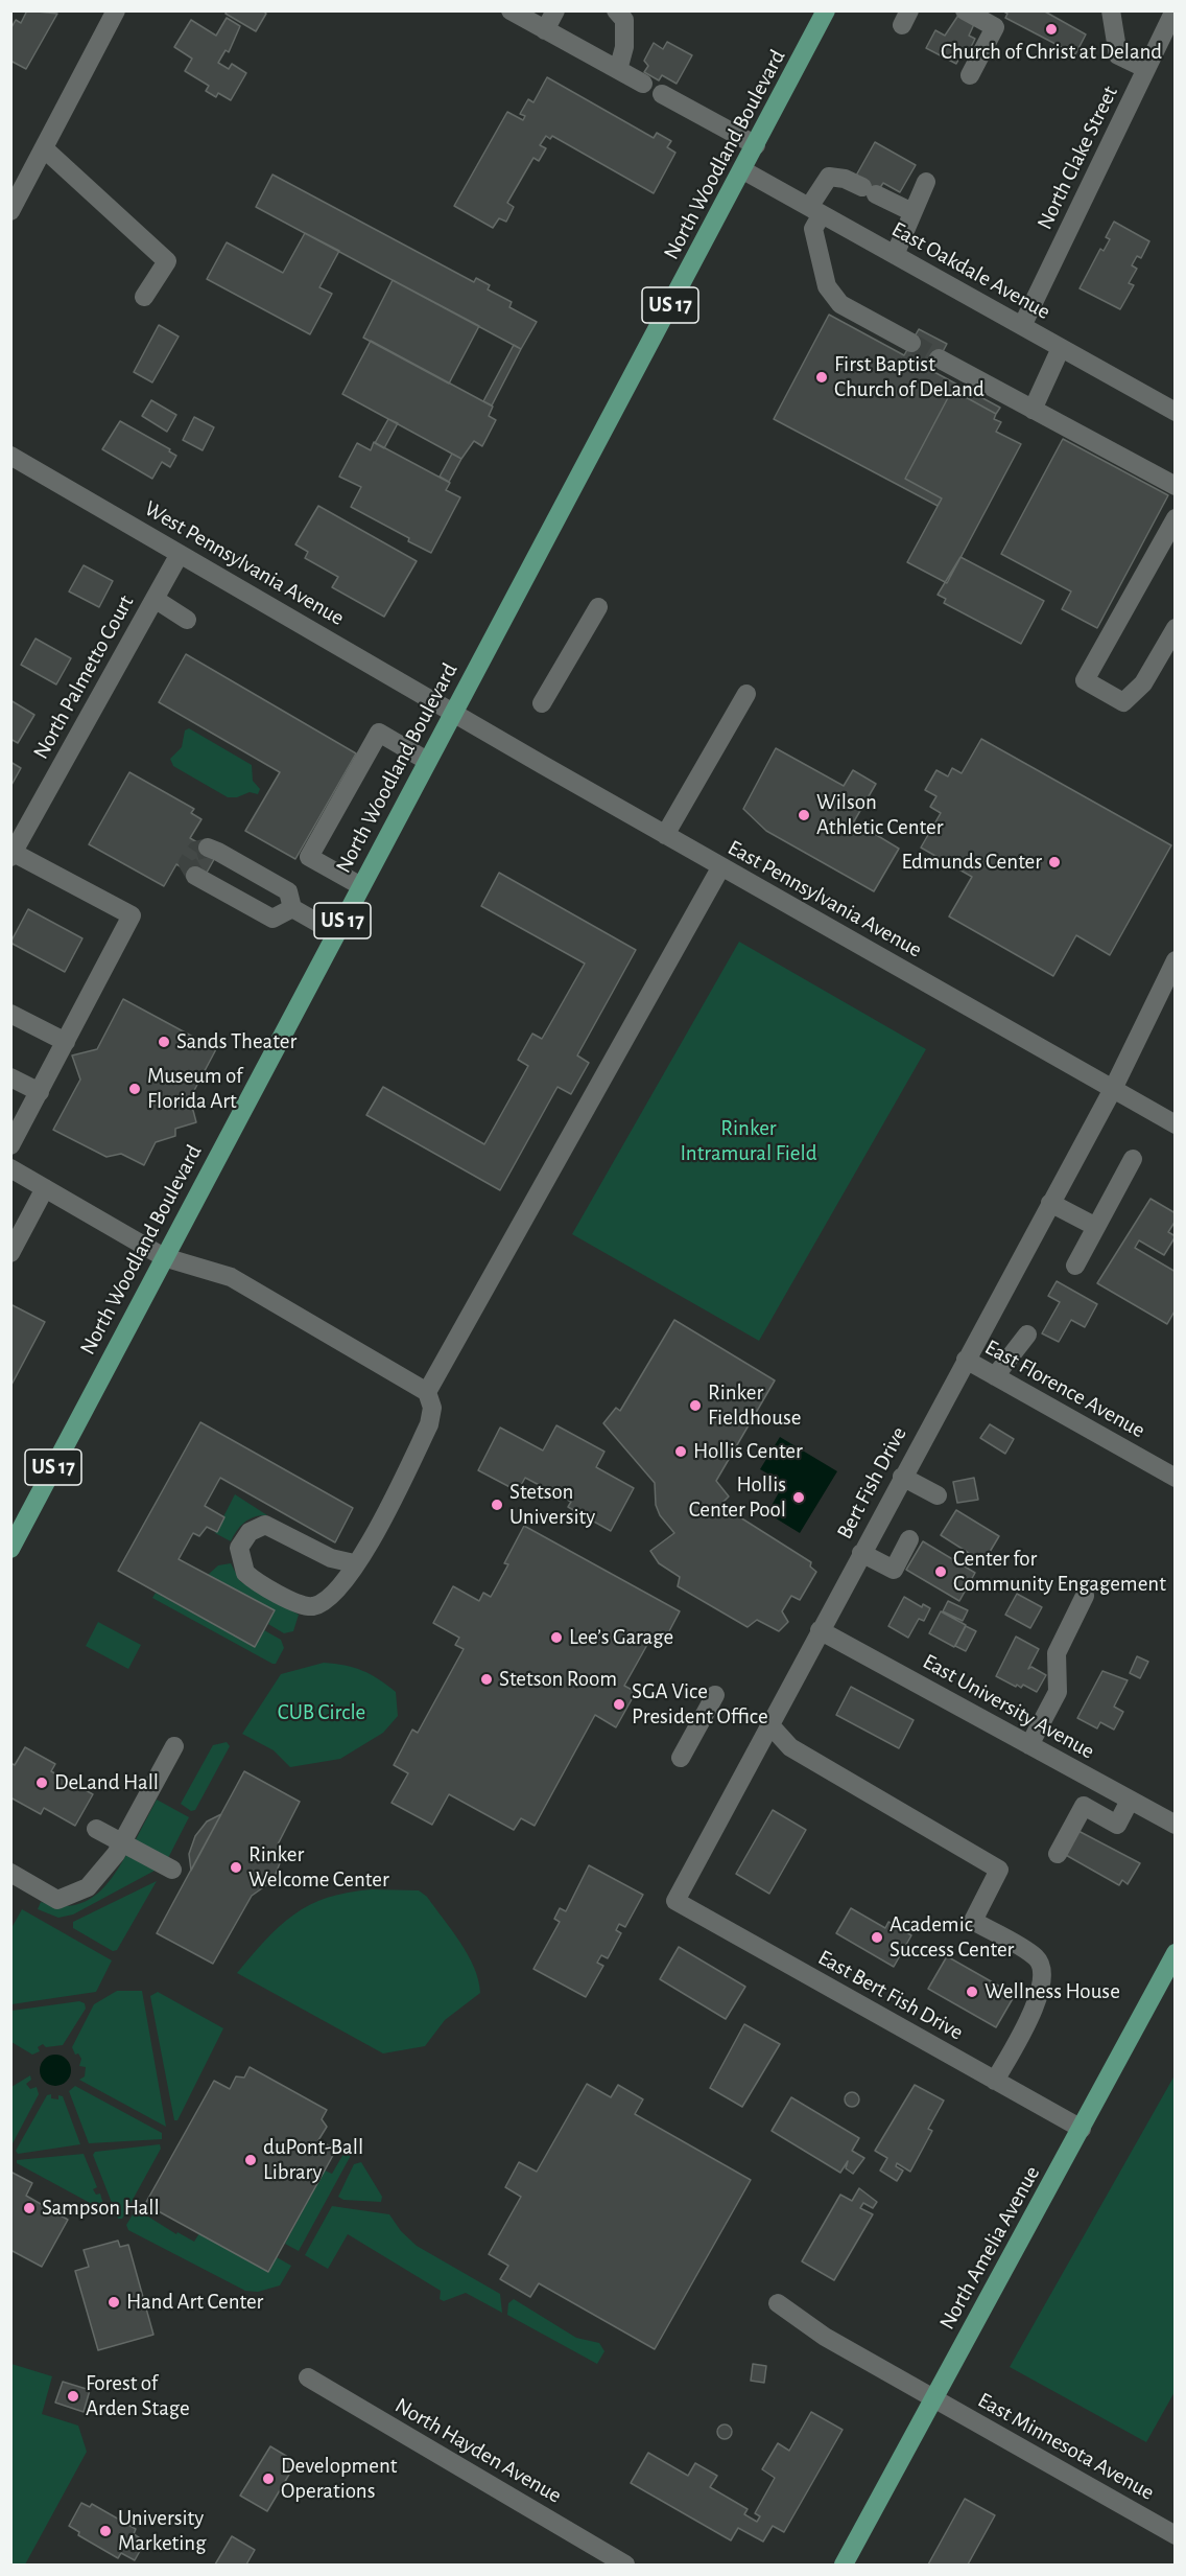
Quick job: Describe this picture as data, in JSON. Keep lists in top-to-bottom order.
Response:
{
  "streets": {
    "main road": ["North Woodland Boulevard", "US 17", "North Amelia Avenue"],
    "street": [
      "North Clake Street",
      "East Oakdale Avenue",
      "West Pennsylvania Avenue",
      "North Palmetto Court",
      "East Pennsylvania Avenue",
      "East Florence Avenue",
      "Bert Fish Drive",
      "East University Avenue",
      "East Bert Fish Drive",
      "East Minnesota Avenue",
      "North Hayden Avenue"
    ]
  },
  "crossings": [
    ["North Woodland Boulevard", "East Oakdale Avenue"],
    ["North Woodland Boulevard", "West Pennsylvania Avenue"],
    ["North Woodland Boulevard", "East Pennsylvania Avenue"],
    ["North Clake Street", "East Oakdale Avenue"],
    ["West Pennsylvania Avenue", "North Palmetto Court"],
    ["West Pennsylvania Avenue", "East Pennsylvania Avenue"],
    ["East Pennsylvania Avenue", "Bert Fish Drive"],
    ["East Florence Avenue", "Bert Fish Drive"],
    ["Bert Fish Drive", "East University Avenue"],
    ["Bert Fish Drive", "East Bert Fish Drive"],
    ["East Bert Fish Drive", "North Amelia Avenue"],
    ["North Amelia Avenue", "East Minnesota Avenue"]
  ],
  "parks": ["Rinker Intramural Field", "CUB Circle"],
  "places": [
    "Church of Christ at Deland",
    "First Baptist Church of DeLand",
    "Wilson Athletic Center",
    "Edmunds Center",
    "Sands Theater",
    "Museum of Florida Art",
    "Rinker Fieldhouse",
    "Hollis Center",
    "Hollis Center Pool",
    "Stetson University",
    "Center for Community Engagement",
    "Lee’s Garage",
    "Stetson Room",
    "SGA Vice President Office",
    "DeLand Hall",
    "Rinker Welcome Center",
    "Academic Success Center",
    "Wellness House",
    "duPont-Ball Library",
    "Sampson Hall",
    "Hand Art Center",
    "Forest of Arden Stage",
    "Development Operations",
    "University Marketing"
  ]
}
